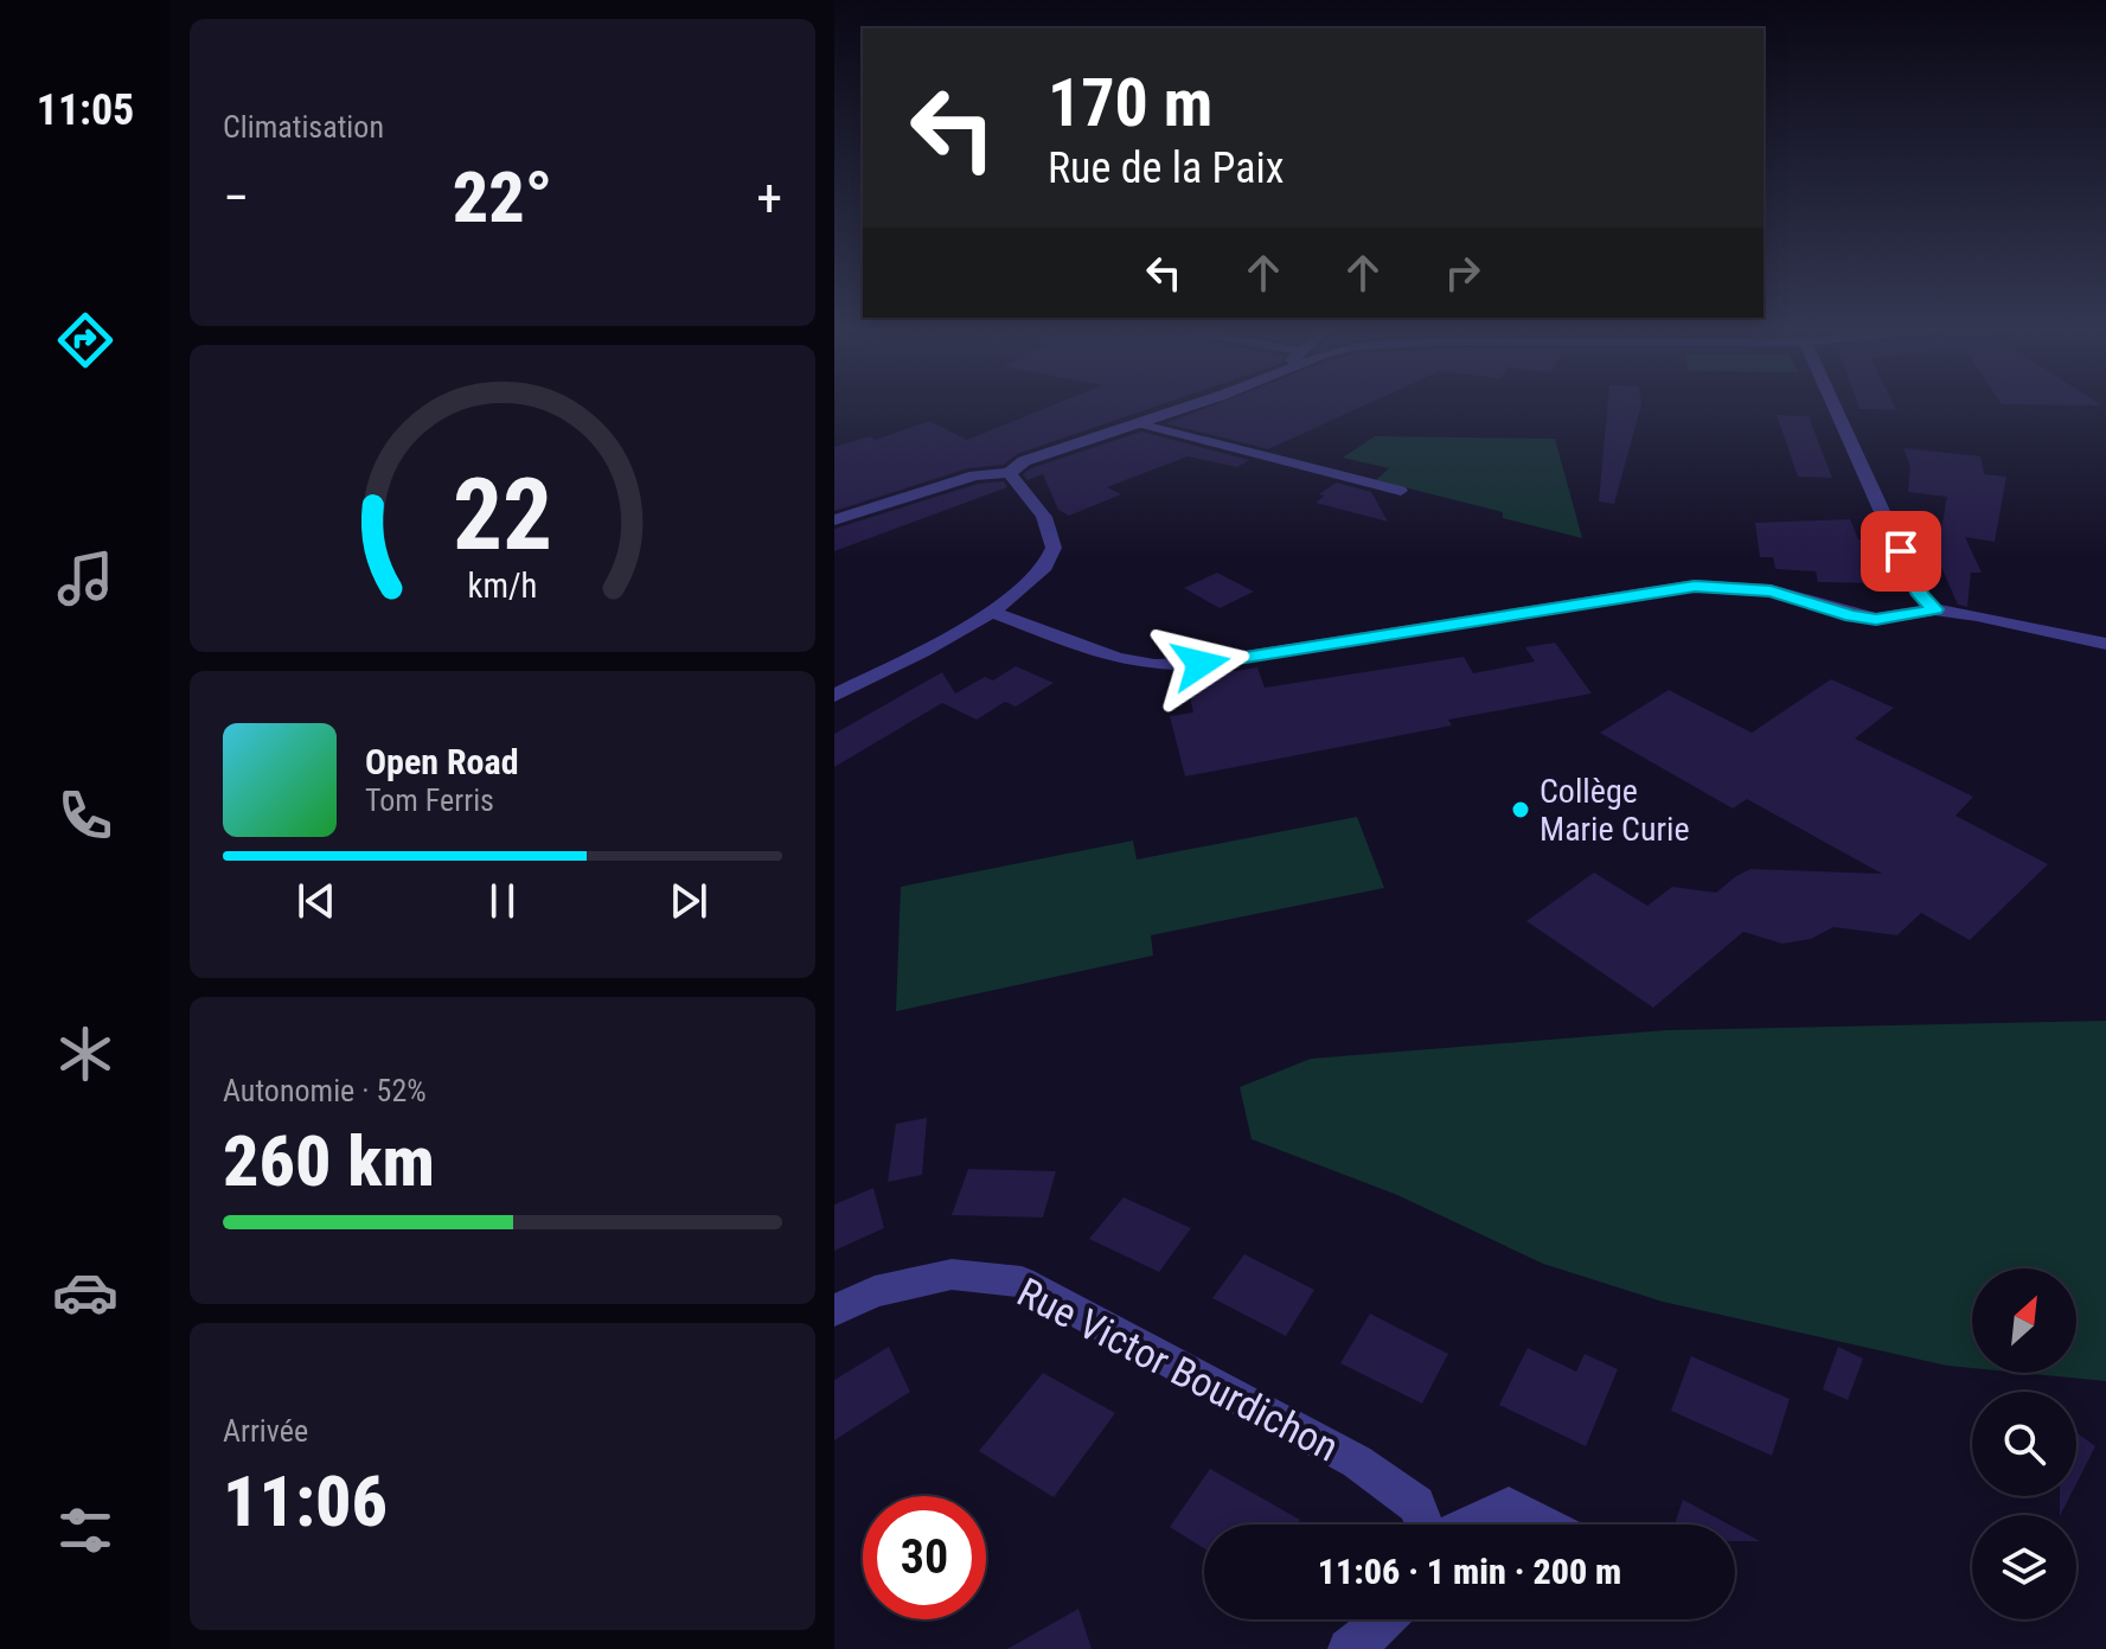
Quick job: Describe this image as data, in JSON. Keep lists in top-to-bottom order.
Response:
{
  "streets": {
    "street": ["Rue Victor Bourdichon"]
  },
  "places": ["Collège Marie Curie"],
  "north": "top right",
  "page": {
    "tabs": "11:05",
    "tile": [
      "Climatisation",
      ["Autonomie · 52%", "260 km"],
      ["Arrivée", "11:06"]
    ],
    "turn": ["170 m", "Rue de la Paix"],
    "heat": ["−", "22°", "+"],
    "song": ["Open Road", "Tom Ferris"],
    "limit": "30",
    "trip": "11:06 · 1 min · 200 m",
    "gauge": ["22", "km/h"]
  }
}
